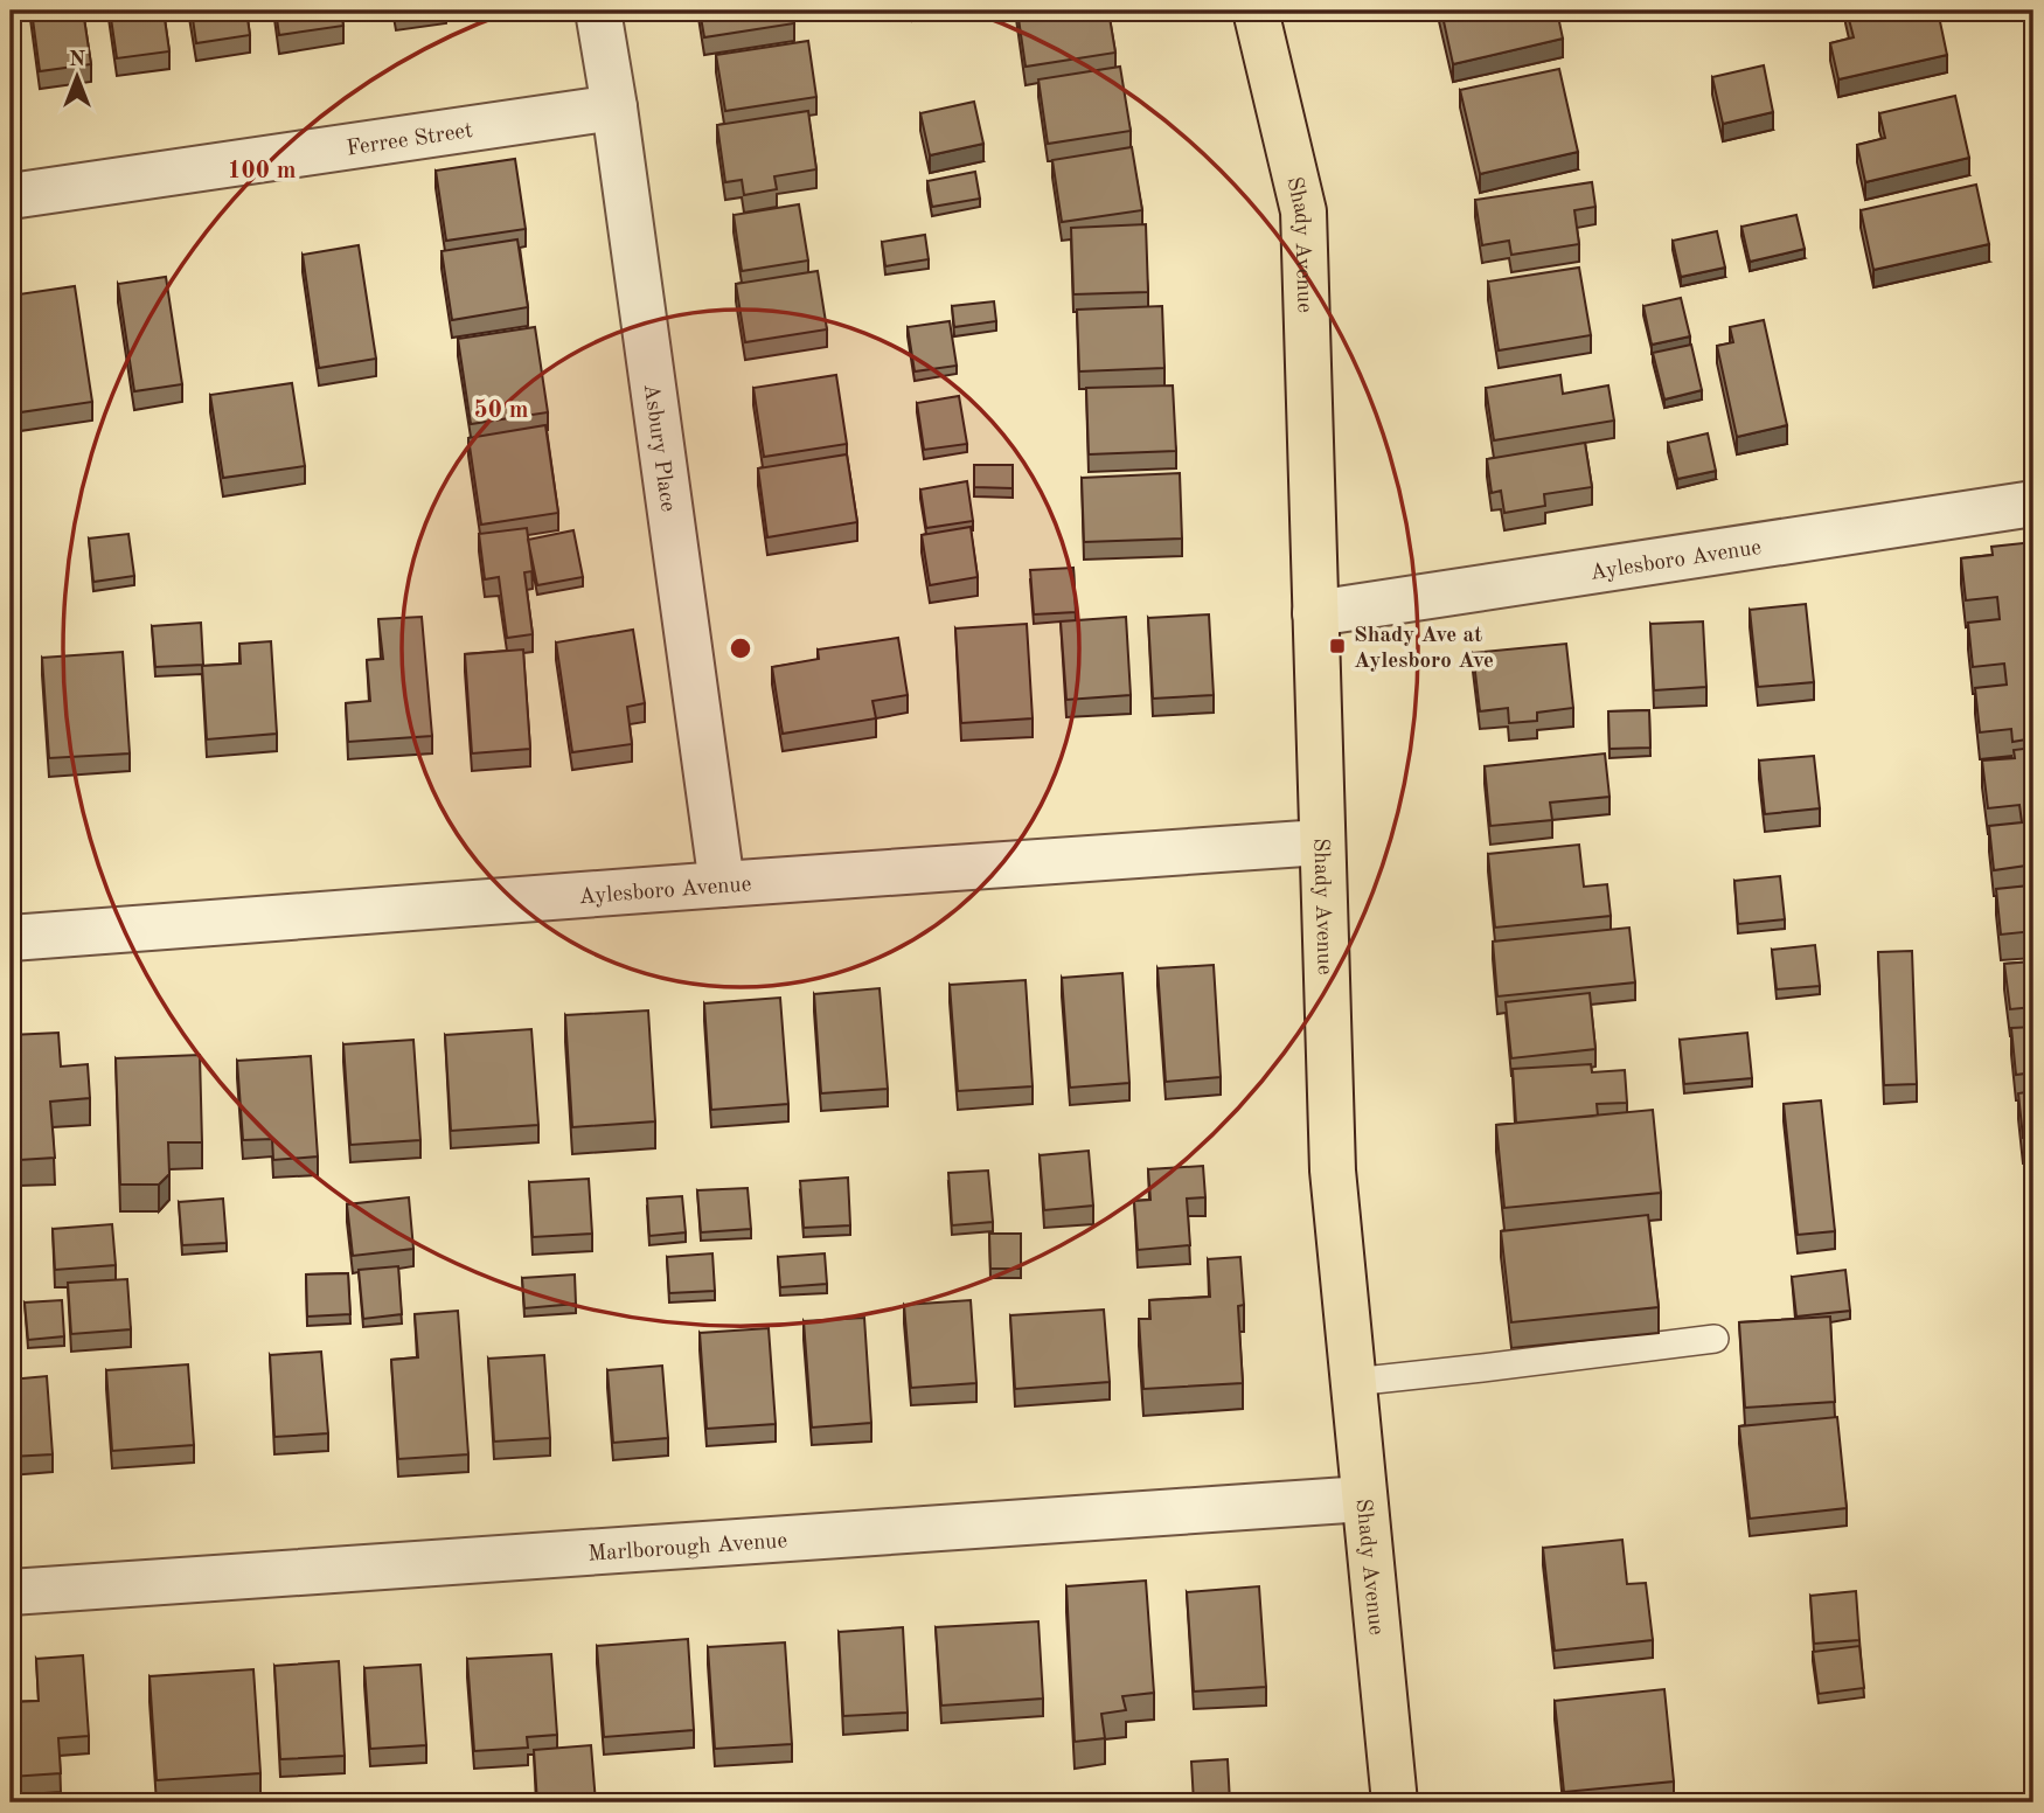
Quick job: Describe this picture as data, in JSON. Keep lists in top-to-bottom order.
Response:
{
  "streets": {
    "main road": ["Shady Avenue"],
    "street": [
      "Ferree Street",
      "Asbury Place",
      "Aylesboro Avenue",
      "Marlborough Avenue"
    ]
  },
  "crossings": [
    ["Ferree Street", "Asbury Place"],
    ["Shady Avenue", "Aylesboro Avenue"],
    ["Shady Avenue", "Marlborough Avenue"],
    ["Asbury Place", "Aylesboro Avenue"]
  ],
  "places": {
    "transit": ["Shady Ave at Aylesboro Ave"]
  },
  "north": "top",
  "rings": ["100 m", "50 m"]
}
